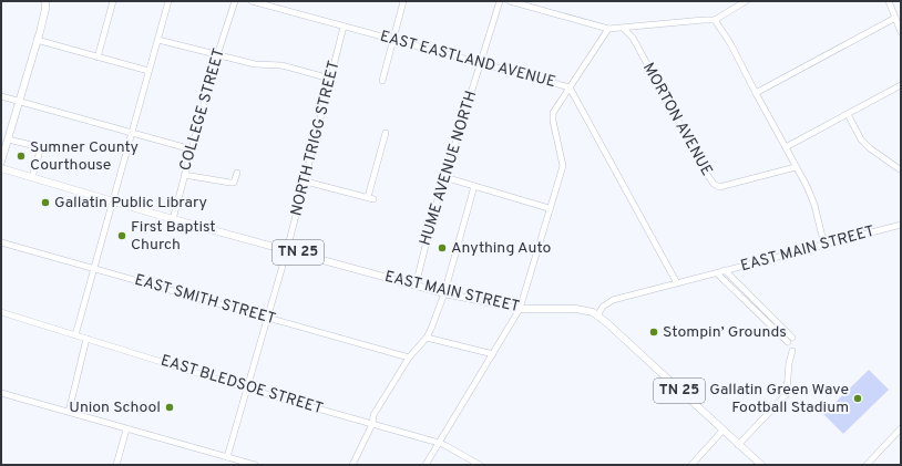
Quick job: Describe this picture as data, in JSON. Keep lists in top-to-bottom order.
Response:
{
  "streets": {
    "main road": ["EAST MAIN STREET", "TN 25"],
    "street": [
      "EAST EASTLAND AVENUE",
      "COLLEGE STREET",
      "MORTON AVENUE",
      "NORTH TRIGG STREET",
      "HUME AVENUE NORTH",
      "EAST SMITH STREET",
      "EAST BLEDSOE STREET"
    ]
  },
  "crossings": [
    ["EAST EASTLAND AVENUE", "NORTH TRIGG STREET"],
    ["EAST EASTLAND AVENUE", "HUME AVENUE NORTH"],
    ["EAST EASTLAND AVENUE", "EAST MAIN STREET"],
    ["COLLEGE STREET", "EAST MAIN STREET"],
    ["NORTH TRIGG STREET", "EAST MAIN STREET"],
    ["NORTH TRIGG STREET", "EAST SMITH STREET"],
    ["NORTH TRIGG STREET", "EAST BLEDSOE STREET"],
    ["HUME AVENUE NORTH", "EAST MAIN STREET"],
    ["EAST MAIN STREET", "TN 25"]
  ],
  "places": [
    "Sumner County Courthouse",
    "Gallatin Public Library",
    "First Baptist Church",
    "Anything Auto",
    "Stompin’ Grounds",
    "Gallatin Green Wave Football Stadium",
    "Union School"
  ]
}
